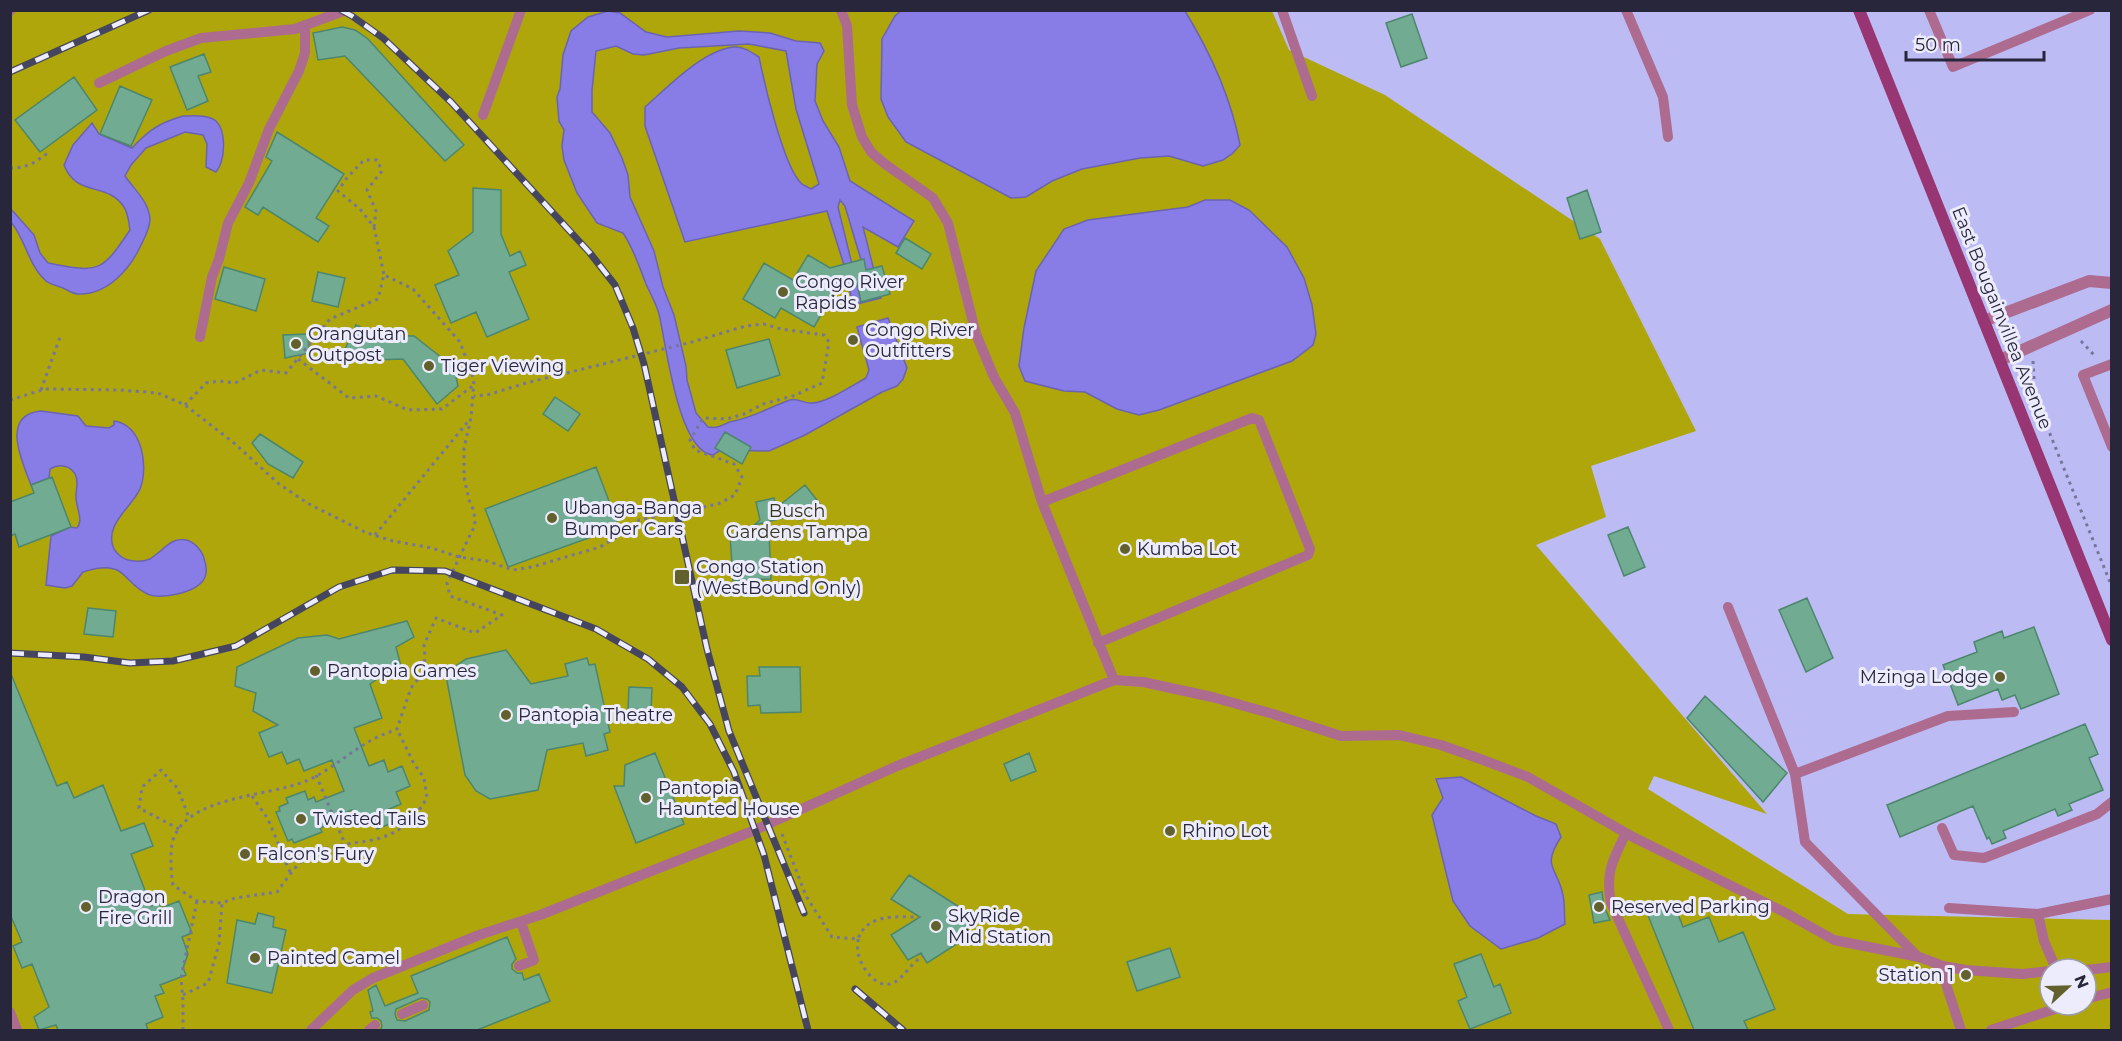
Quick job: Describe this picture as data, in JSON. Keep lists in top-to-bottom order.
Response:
{
  "streets": {
    "street": ["East Bougainvillea Avenue"]
  },
  "parks": ["Busch Gardens Tampa"],
  "places": {
    "other": [
      "Congo River Rapids",
      "Congo River Outfitters",
      "Orangutan Outpost",
      "Tiger Viewing",
      "Ubanga-Banga Bumper Cars",
      "Kumba Lot",
      "Pantopia Games",
      "Mzinga Lodge",
      "Pantopia Theatre",
      "Pantopia Haunted House",
      "Twisted Tails",
      "Rhino Lot",
      "Falcon's Fury",
      "Dragon Fire Grill",
      "Reserved Parking",
      "SkyRide Mid Station",
      "Painted Camel",
      "Station 1"
    ],
    "transit": ["Congo Station (WestBound Only)"]
  },
  "scale_bar": "50 m",
  "north": "right"
}
